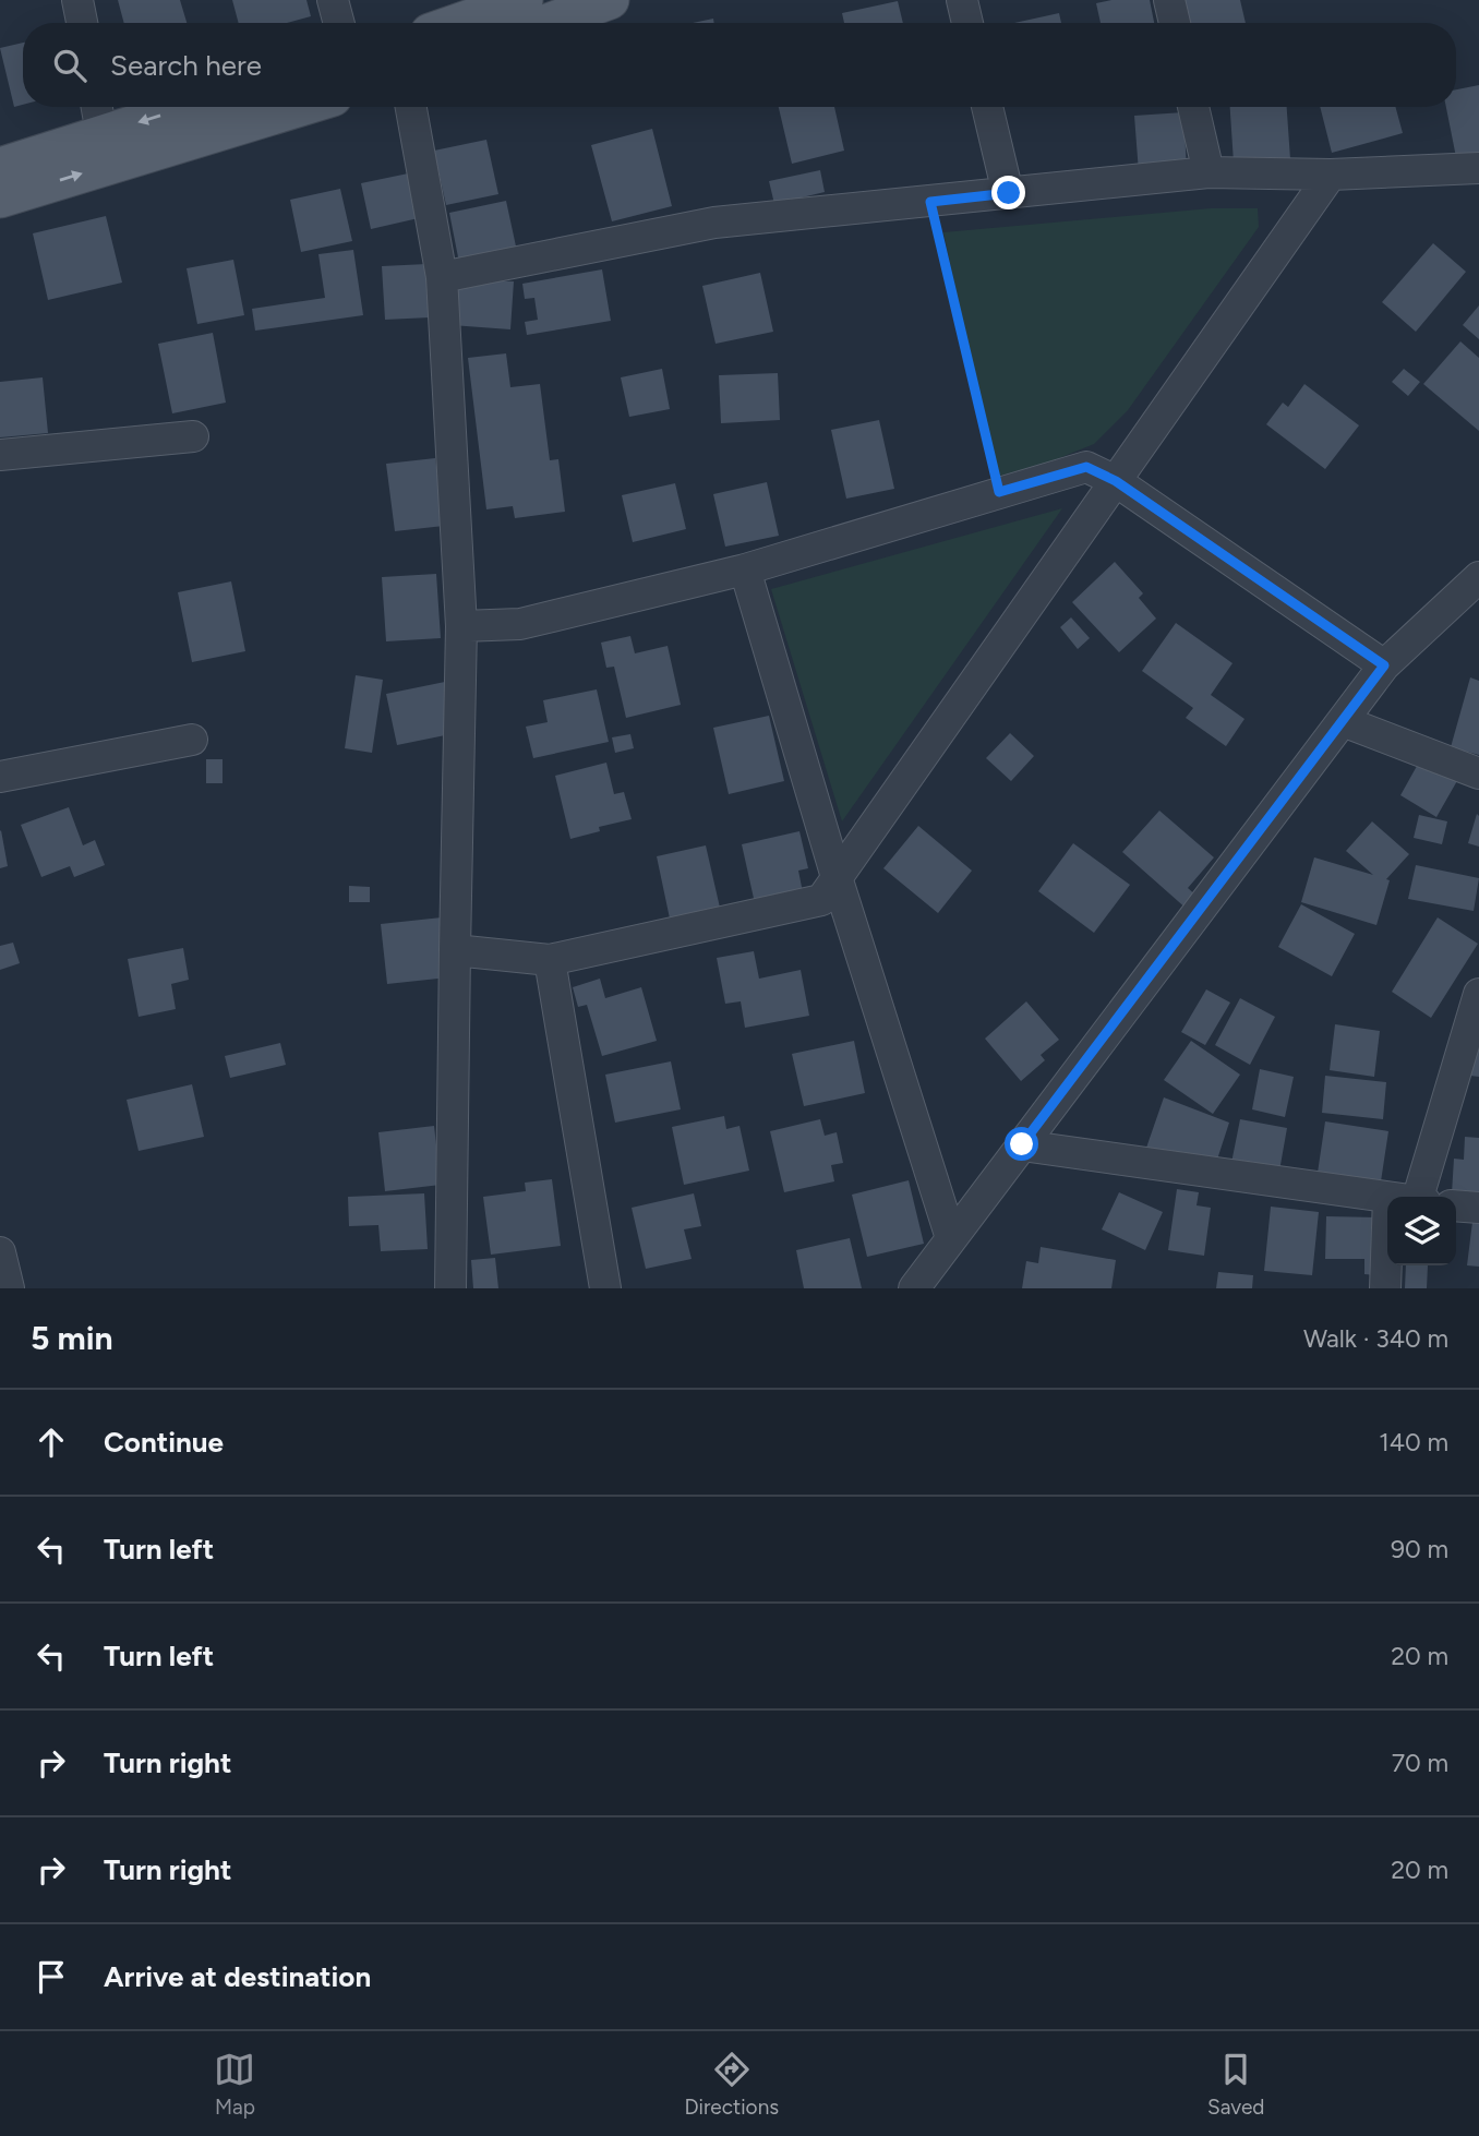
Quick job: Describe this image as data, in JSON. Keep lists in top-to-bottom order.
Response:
{
  "page": {
    "search": "Search here",
    "heading": ["5 min", "Walk · 340 m"],
    "list": [
      ["Continue", "140 m"],
      ["Turn left", "90 m"],
      ["Turn left", "20 m"],
      ["Turn right", "70 m"],
      ["Turn right", "20 m"],
      "Arrive at destination"
    ],
    "nav": ["Map", "Directions", "Saved"]
  }
}
